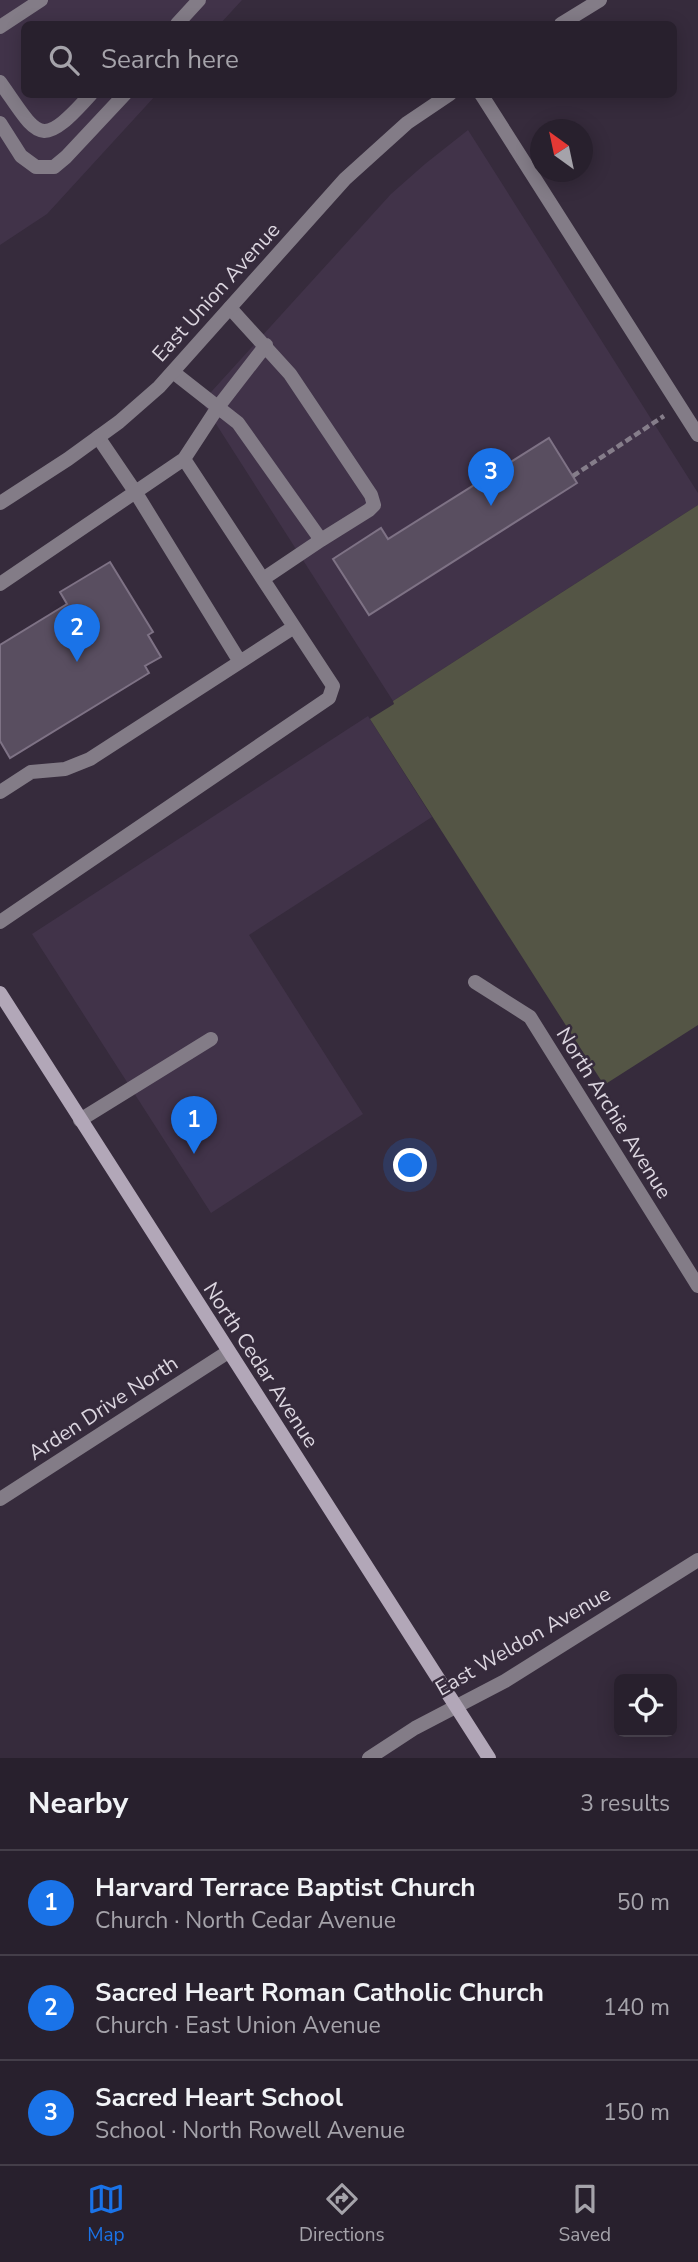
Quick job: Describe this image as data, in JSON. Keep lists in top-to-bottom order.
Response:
{
  "streets": {
    "main road": ["North Cedar Avenue"],
    "street": [
      "East Union Avenue",
      "North Archie Avenue",
      "Arden Drive North",
      "East Weldon Avenue"
    ]
  },
  "crossings": [
    ["North Cedar Avenue", "Arden Drive North"],
    ["North Cedar Avenue", "East Weldon Avenue"]
  ],
  "north": "top left",
  "page": {
    "search": "Search here",
    "pins": ["3", "2", "1"],
    "heading": ["Nearby", "3 results"],
    "list": [
      {
        "mark": "1",
        "name": "Harvard Terrace Baptist Church",
        "note": "Church · North Cedar Avenue",
        "value": "50 m"
      },
      {
        "mark": "2",
        "name": "Sacred Heart Roman Catholic Church",
        "note": "Church · East Union Avenue",
        "value": "140 m"
      },
      {
        "mark": "3",
        "name": "Sacred Heart School",
        "note": "School · North Rowell Avenue",
        "value": "150 m"
      }
    ],
    "nav": ["Map", "Directions", "Saved"]
  }
}
